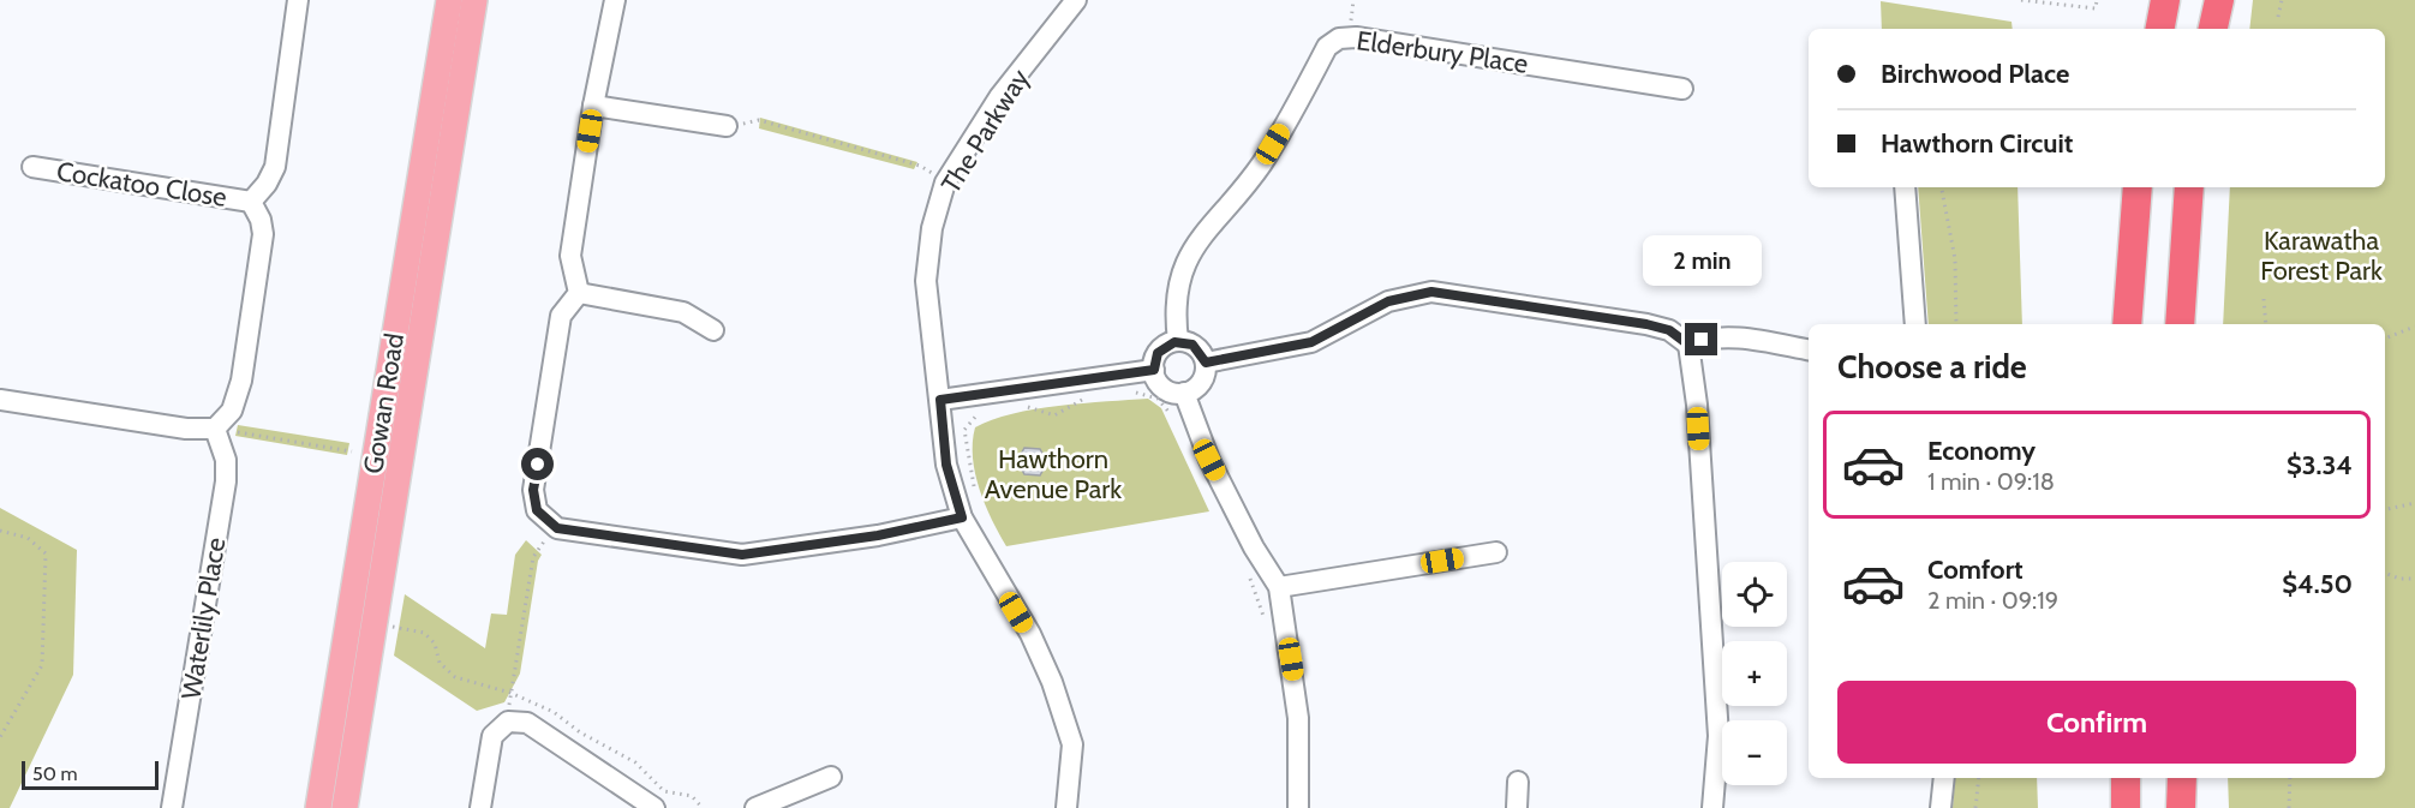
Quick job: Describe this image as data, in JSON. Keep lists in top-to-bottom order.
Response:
{
  "streets": {
    "main road": ["Gowan Road"],
    "street": [
      "Elderbury Place",
      "The Parkway",
      "Cockatoo Close",
      "Waterlily Place"
    ]
  },
  "parks": ["Karawatha Forest Park", "Hawthorn Avenue Park"],
  "scale_bar": "50 m",
  "page": {
    "banner": ["Birchwood Place", "Hawthorn Circuit"],
    "bubble": "2 min",
    "heading": "Choose a ride",
    "list": [
      {
        "name": "Economy",
        "note": "1 min · 09:18",
        "value": "$3.34"
      },
      {
        "name": "Comfort",
        "note": "2 min · 09:19",
        "value": "$4.50"
      }
    ],
    "map_buttons": ["+", "−"],
    "buttons": "Confirm",
    "scale": "50 m"
  }
}
